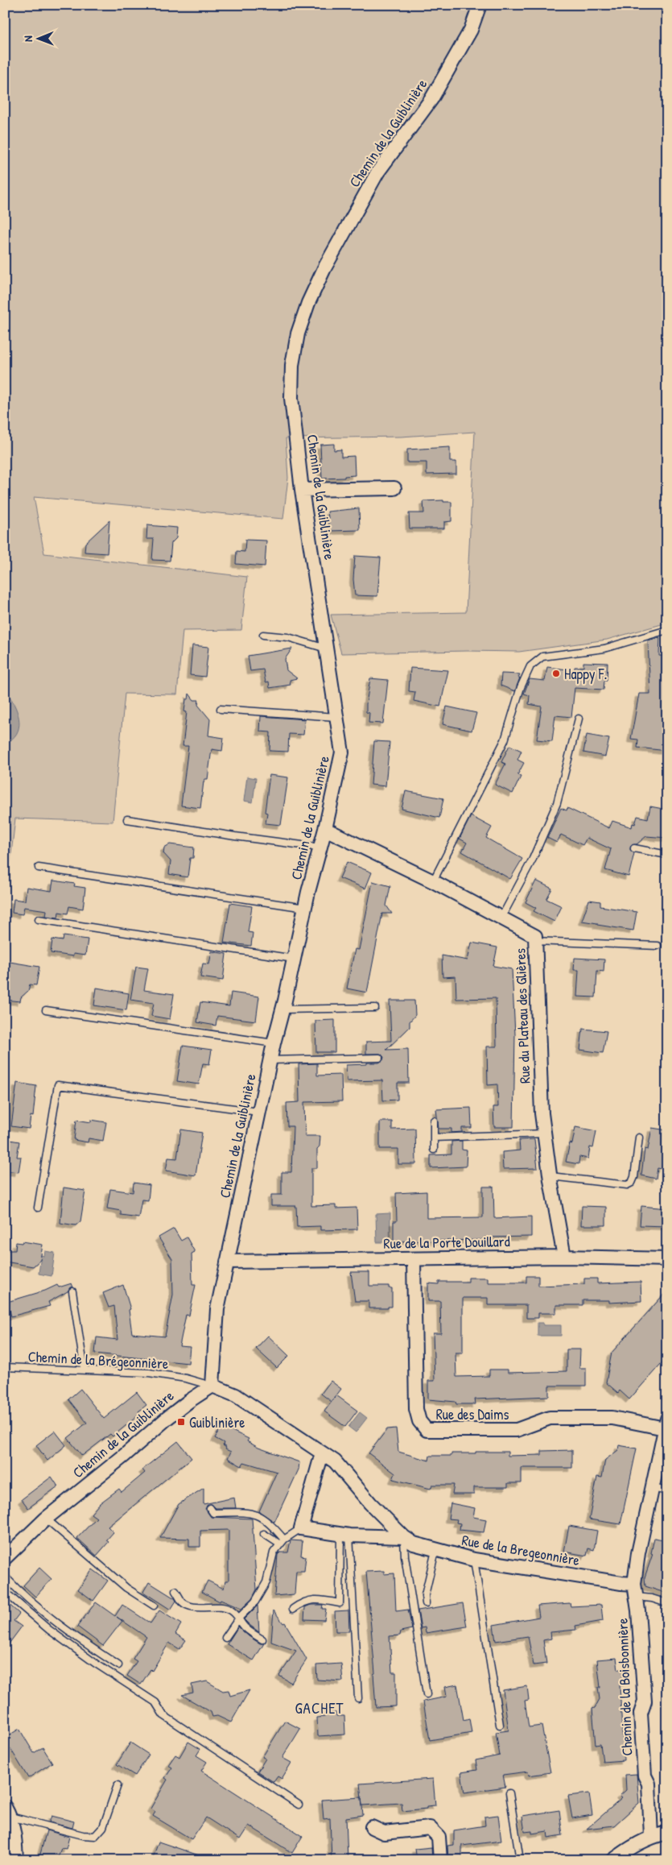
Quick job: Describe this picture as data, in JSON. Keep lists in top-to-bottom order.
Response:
{
  "streets": {
    "street": [
      "Chemin de la Guiblinière",
      "Rue du Plateau des Glières",
      "Rue de la Porte Douillard",
      "Rue des Daims",
      "Rue de la Bregeonnière",
      "Chemin de la Boisbonnière"
    ],
    "lane": ["Chemin de la Brégeonnière"]
  },
  "crossings": [
    ["Chemin de la Guiblinière", "Rue du Plateau des Glières"],
    ["Chemin de la Guiblinière", "Rue de la Porte Douillard"],
    ["Chemin de la Guiblinière", "Chemin de la Brégeonnière"],
    ["Chemin de la Guiblinière", "Rue de la Bregeonnière"],
    ["Rue du Plateau des Glières", "Rue de la Porte Douillard"],
    ["Rue de la Porte Douillard", "Rue des Daims"],
    ["Chemin de la Brégeonnière", "Rue de la Bregeonnière"],
    ["Rue des Daims", "Chemin de la Boisbonnière"],
    ["Rue de la Bregeonnière", "Chemin de la Boisbonnière"]
  ],
  "districts": ["GACHET"],
  "places": {
    "other": ["Happy F."],
    "transit": ["Guiblinière"]
  },
  "north": "left"
}
